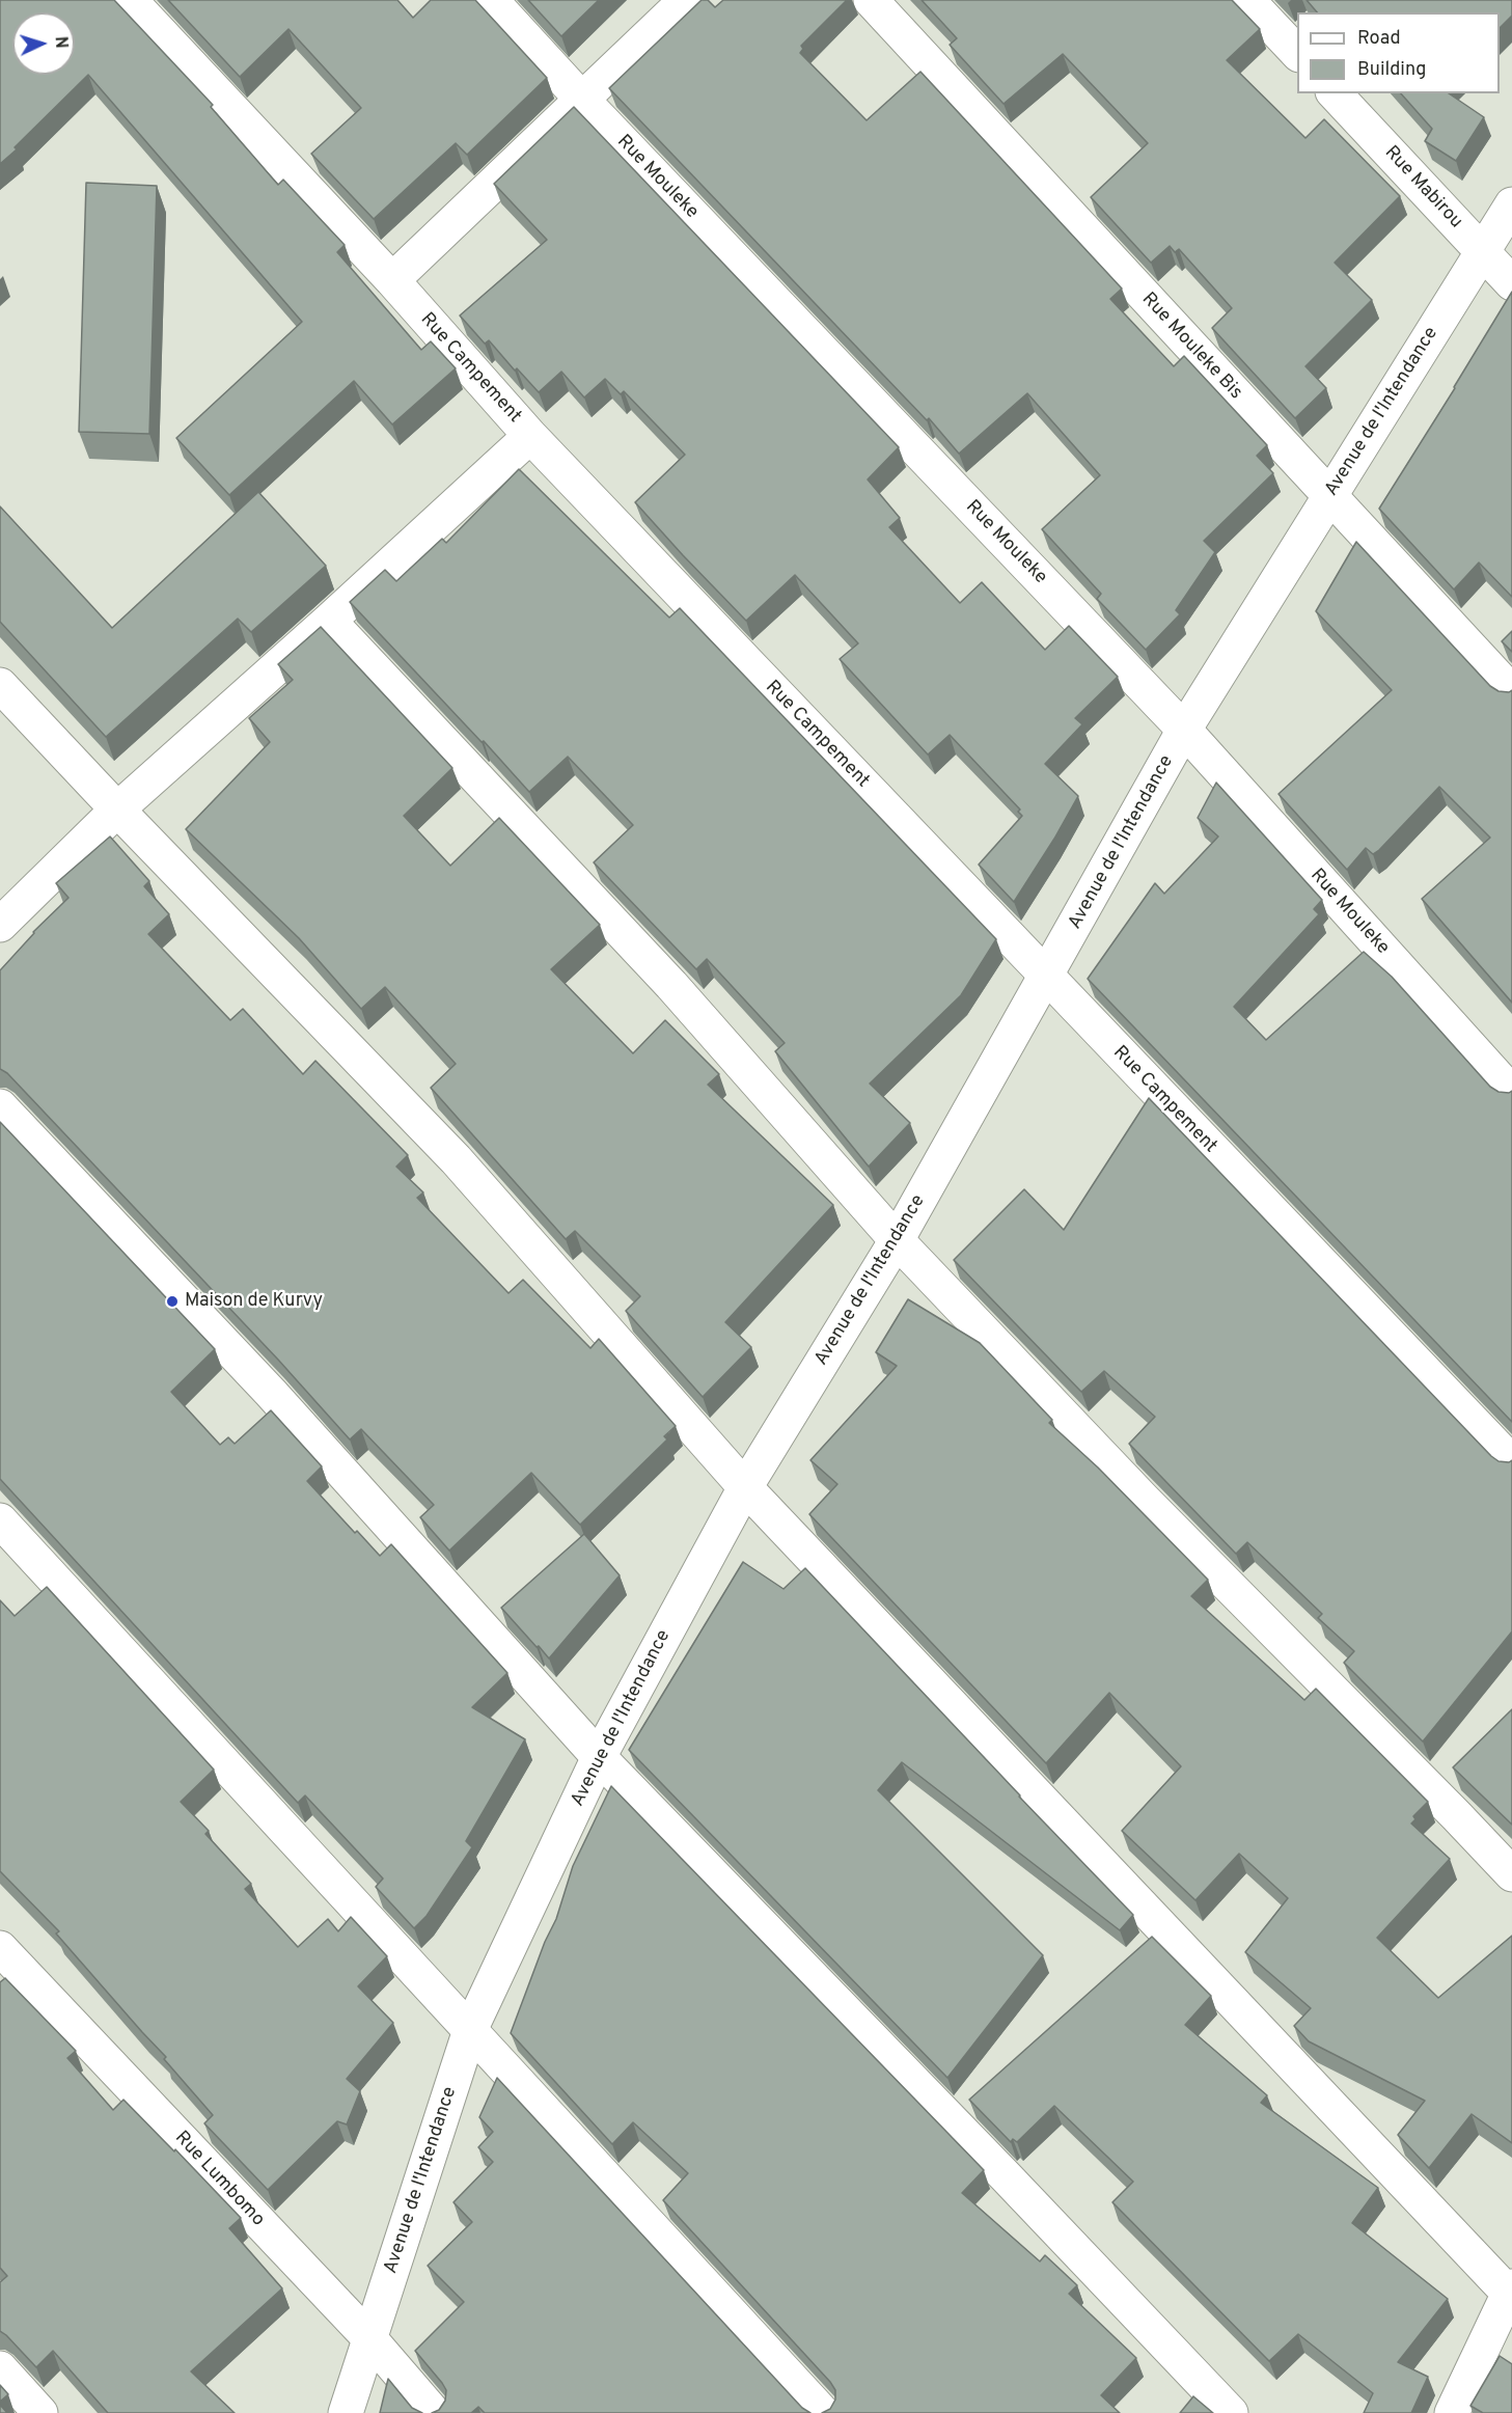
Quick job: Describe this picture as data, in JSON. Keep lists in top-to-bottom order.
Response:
{
  "streets": {
    "street": [
      "Rue Mouleke",
      "Rue Mabirou",
      "Rue Mouleke Bis",
      "Rue Campement",
      "Avenue de l'Intendance",
      "Rue Lumbomo"
    ]
  },
  "crossings": [
    ["Rue Mouleke", "Avenue de l'Intendance"],
    ["Rue Mabirou", "Avenue de l'Intendance"],
    ["Rue Mouleke Bis", "Avenue de l'Intendance"],
    ["Rue Campement", "Avenue de l'Intendance"],
    ["Avenue de l'Intendance", "Rue Lumbomo"]
  ],
  "places": ["Maison de Kurvy"],
  "legend": ["Road", "Building"],
  "north": "right"
}
